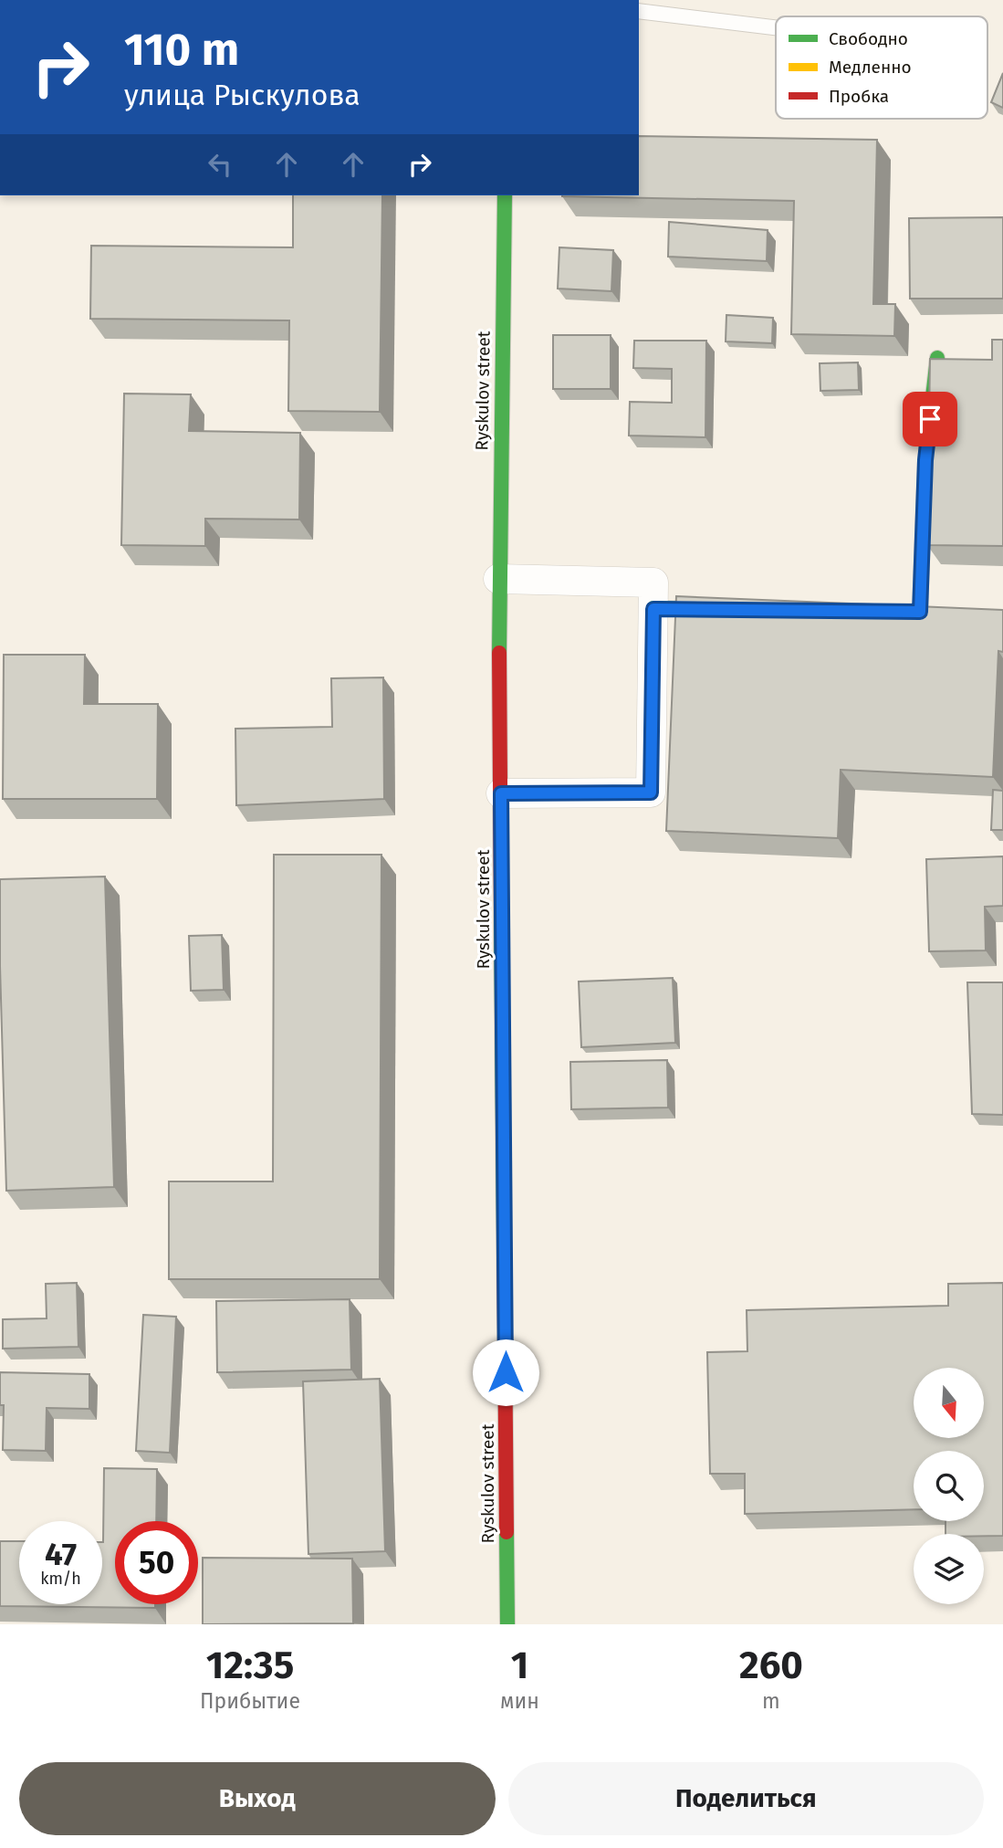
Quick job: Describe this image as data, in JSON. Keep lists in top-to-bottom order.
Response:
{
  "streets": {
    "main road": ["Ryskulov street"]
  },
  "legend": ["Свободно", "Медленно", "Пробка"],
  "north": "bottom",
  "page": {
    "turn": ["110 m", "улица Рыскулова"],
    "speed": "47 km/h",
    "limit": "50",
    "eta": [
      "12:35",
      "Прибытие",
      "1",
      "мин",
      "260",
      "m"
    ],
    "buttons": ["Выход", "Поделиться"]
  }
}
